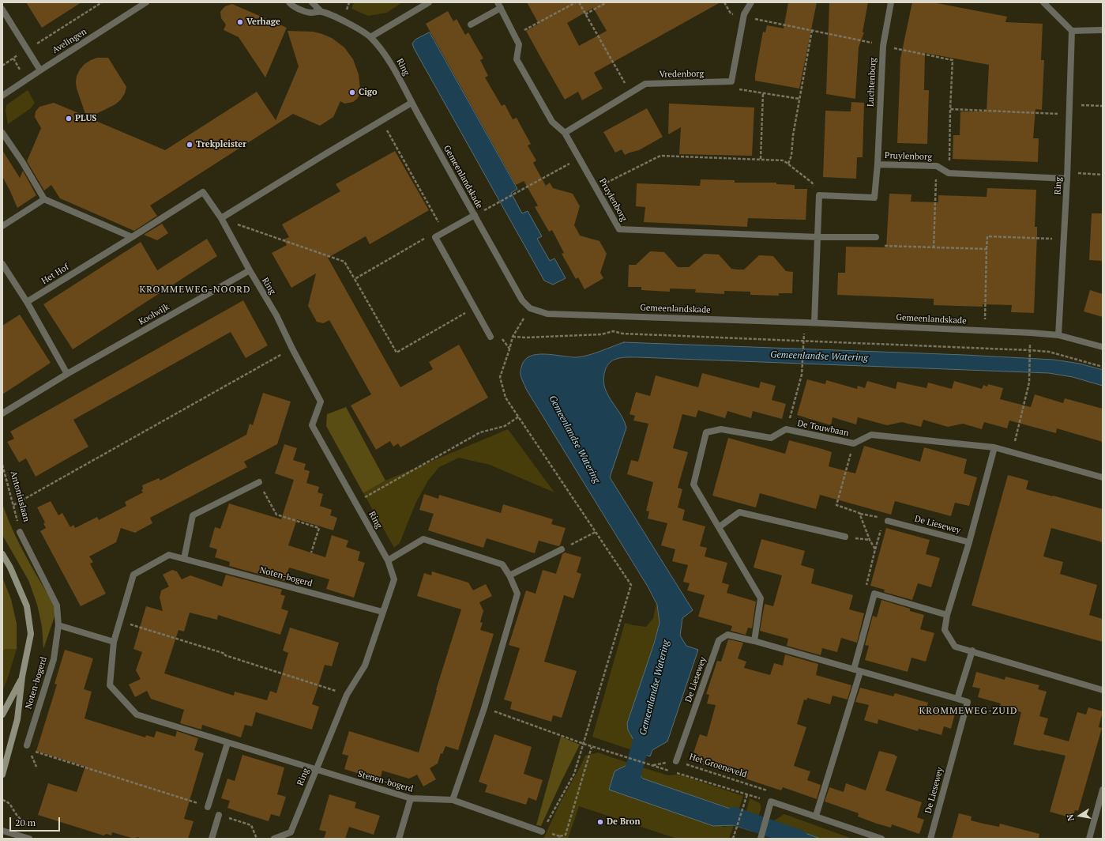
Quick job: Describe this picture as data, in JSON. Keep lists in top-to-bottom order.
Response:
{
  "streets": {
    "street": [
      "Avelingen",
      "Ring",
      "Vredenborg",
      "Luchtenborg",
      "Pruylenborg",
      "Gemeenlandskade",
      "Het Hof",
      "Koolwijk",
      "De Touwbaan",
      "De Liesewey",
      "Noten-bogerd",
      "Stenen-bogerd"
    ],
    "path": ["Antoniuslaan", "Het Groeneveld"]
  },
  "crossings": [
    ["Ring", "Pruylenborg"],
    ["Ring", "Gemeenlandskade"],
    ["Ring", "Het Hof"],
    ["Ring", "Koolwijk"],
    ["Ring", "Noten-bogerd"],
    ["Ring", "Stenen-bogerd"],
    ["Vredenborg", "Pruylenborg"],
    ["Luchtenborg", "Pruylenborg"],
    ["Antoniuslaan", "Noten-bogerd"],
    ["De Liesewey", "Het Groeneveld"],
    ["Noten-bogerd", "Stenen-bogerd"]
  ],
  "districts": ["KROMMEWEG-NOORD", "KROMMEWEG-ZUID"],
  "water": ["Gemeenlandse Watering"],
  "places": [
    "Verhage",
    "Cigo",
    "PLUS",
    "Trekpleister",
    "De Bron"
  ],
  "scale_bar": "20 m",
  "north": "left"
}
